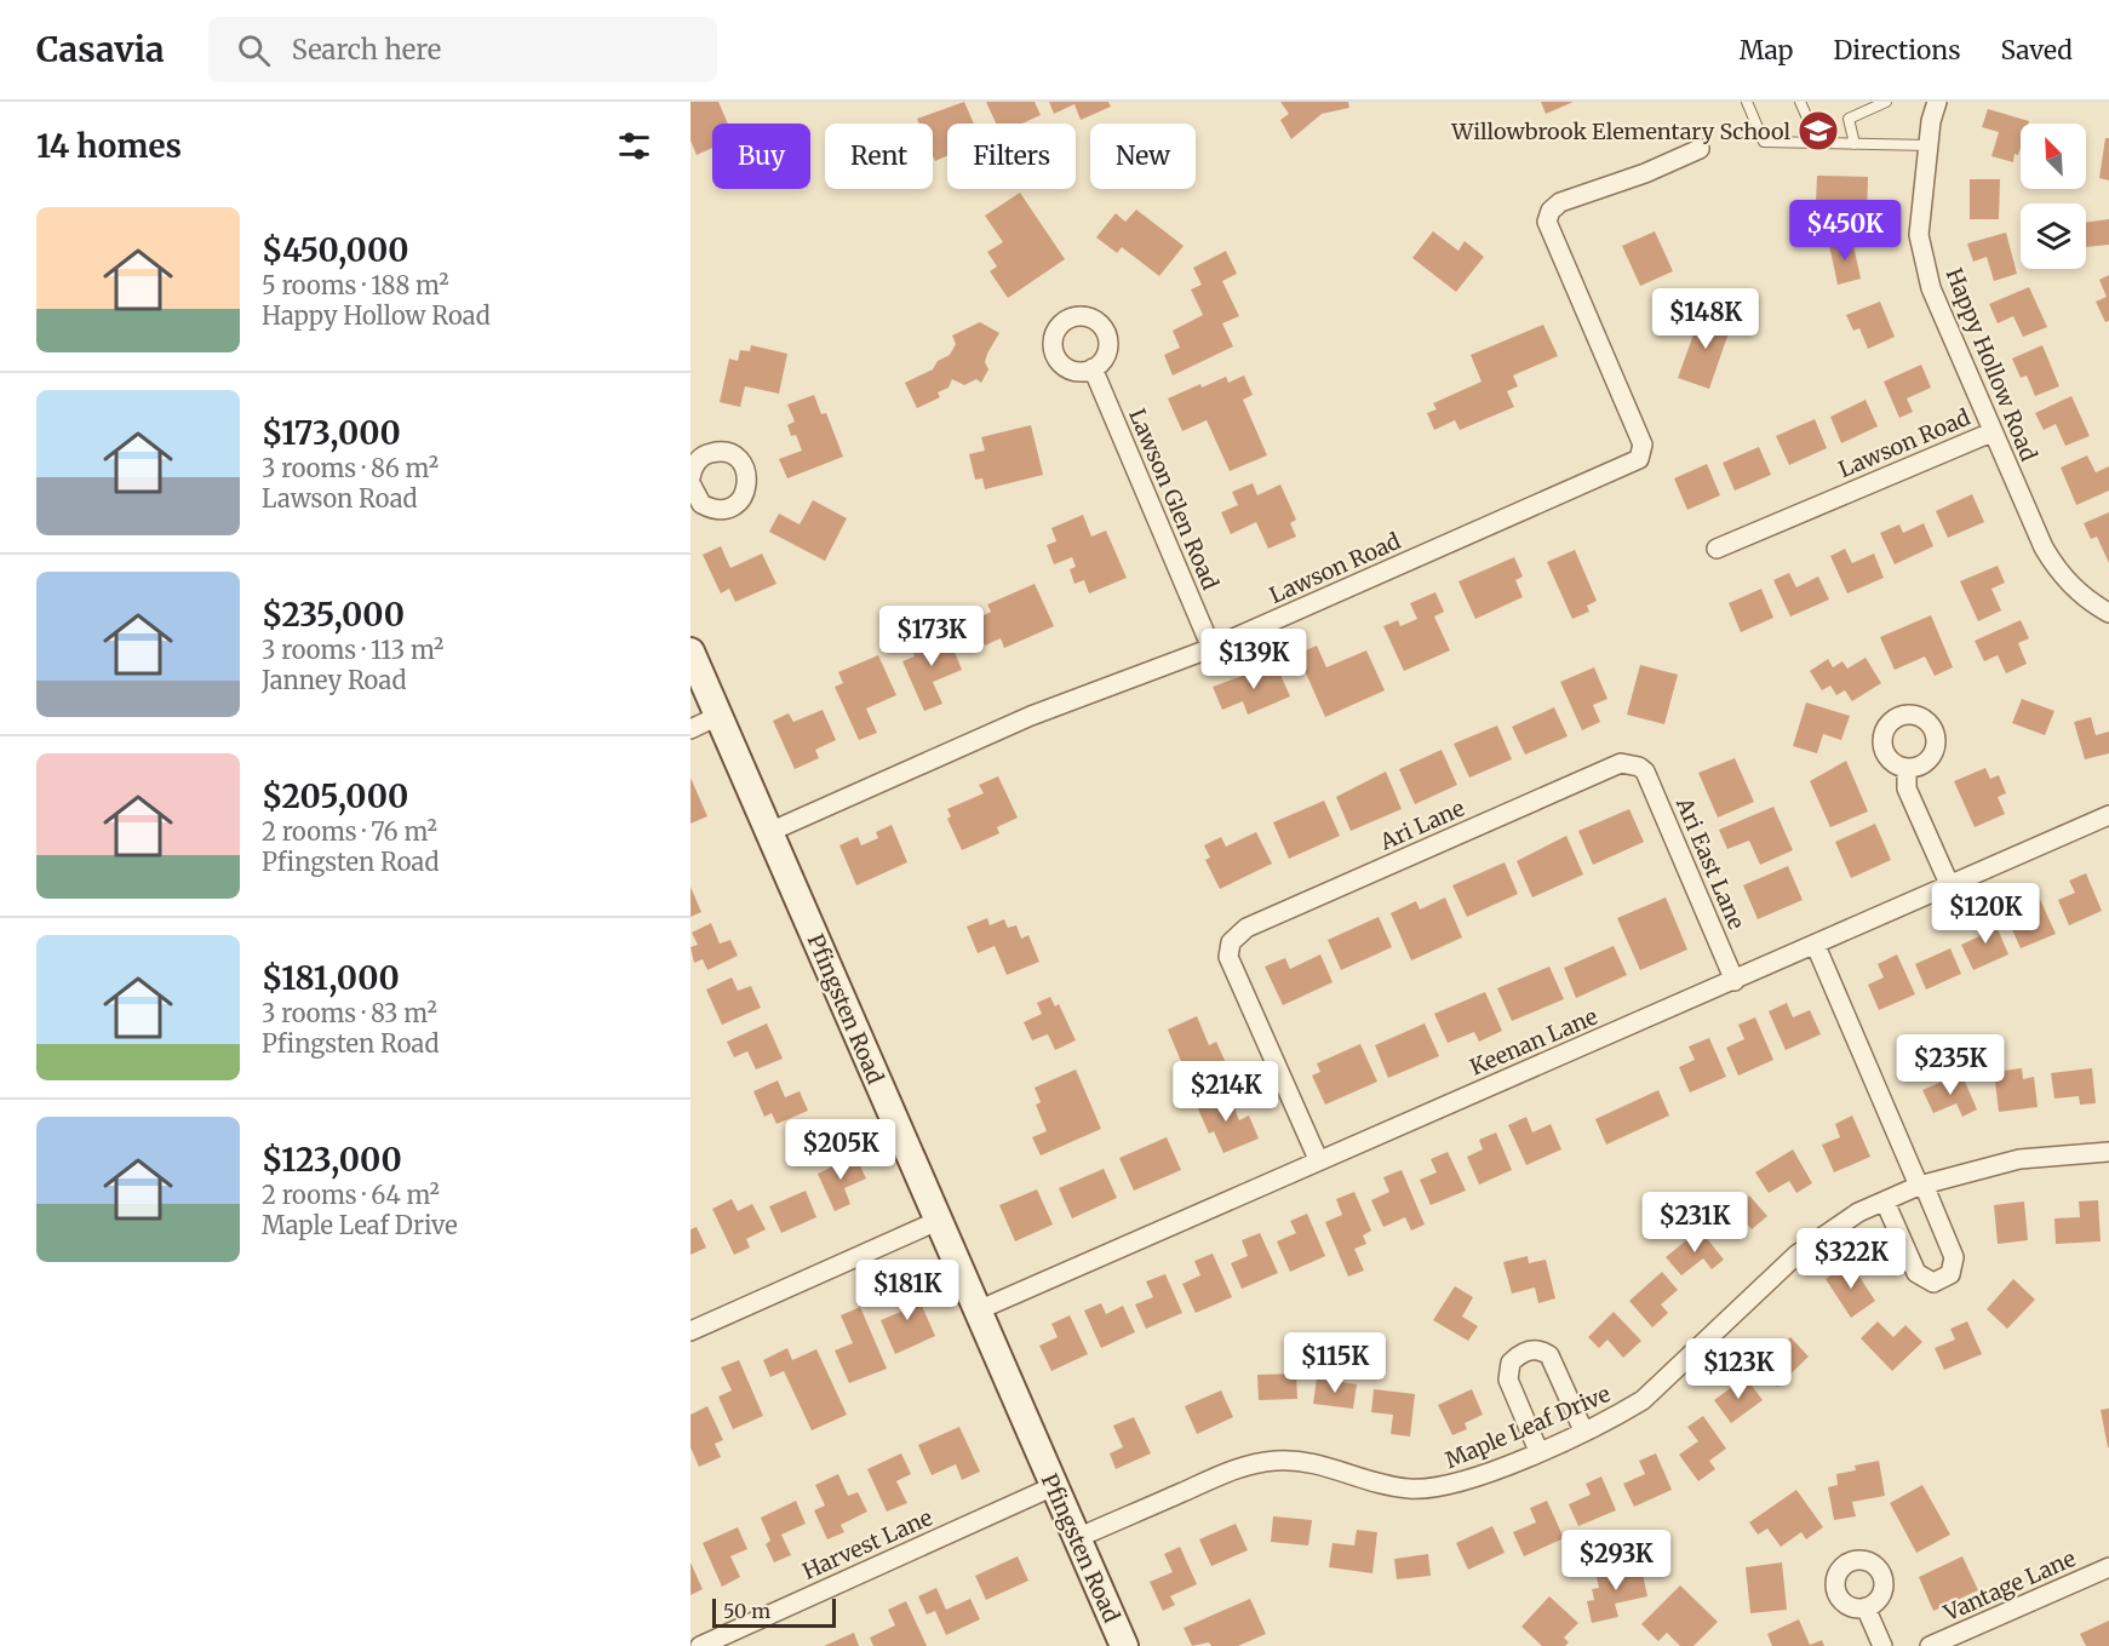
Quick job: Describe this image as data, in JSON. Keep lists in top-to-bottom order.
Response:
{
  "streets": {
    "main road": ["Pfingsten Road"],
    "street": [
      "Happy Hollow Road",
      "Lawson Road",
      "Lawson Glen Road",
      "Ari Lane",
      "Ari East Lane",
      "Keenan Lane",
      "Maple Leaf Drive",
      "Harvest Lane",
      "Vantage Lane"
    ]
  },
  "crossings": [
    ["Happy Hollow Road", "Lawson Road"],
    ["Lawson Road", "Lawson Glen Road"],
    ["Lawson Road", "Pfingsten Road"],
    ["Ari Lane", "Ari East Lane"],
    ["Ari Lane", "Keenan Lane"],
    ["Ari East Lane", "Keenan Lane"],
    ["Pfingsten Road", "Keenan Lane"],
    ["Pfingsten Road", "Maple Leaf Drive"],
    ["Pfingsten Road", "Harvest Lane"]
  ],
  "places": {
    "school or university": ["Willowbrook Elementary School"]
  },
  "scale_bar": "50 m",
  "north": "top left",
  "page": {
    "header": "Casavia",
    "search": "Search here",
    "nav": ["Map", "Directions", "Saved"],
    "heading": "14 homes",
    "chip": [
      "Buy",
      "Rent",
      "Filters",
      "New"
    ],
    "list": [
      {
        "name": "$450,000",
        "note": "5 rooms · 188 m² · Happy Hollow Road"
      },
      {
        "name": "$173,000",
        "note": "3 rooms · 86 m² · Lawson Road"
      },
      {
        "name": "$235,000",
        "note": "3 rooms · 113 m² · Janney Road"
      },
      {
        "name": "$205,000",
        "note": "2 rooms · 76 m² · Pfingsten Road"
      },
      {
        "name": "$181,000",
        "note": "3 rooms · 83 m² · Pfingsten Road"
      },
      {
        "name": "$123,000",
        "note": "2 rooms · 64 m² · Maple Leaf Drive"
      }
    ],
    "price": [
      "$450K",
      "$148K",
      "$173K",
      "$139K",
      "$120K",
      "$235K",
      "$214K",
      "$205K",
      "$231K",
      "$322K",
      "$181K",
      "$115K",
      "$123K",
      "$293K"
    ],
    "scale": "50 m"
  }
}
